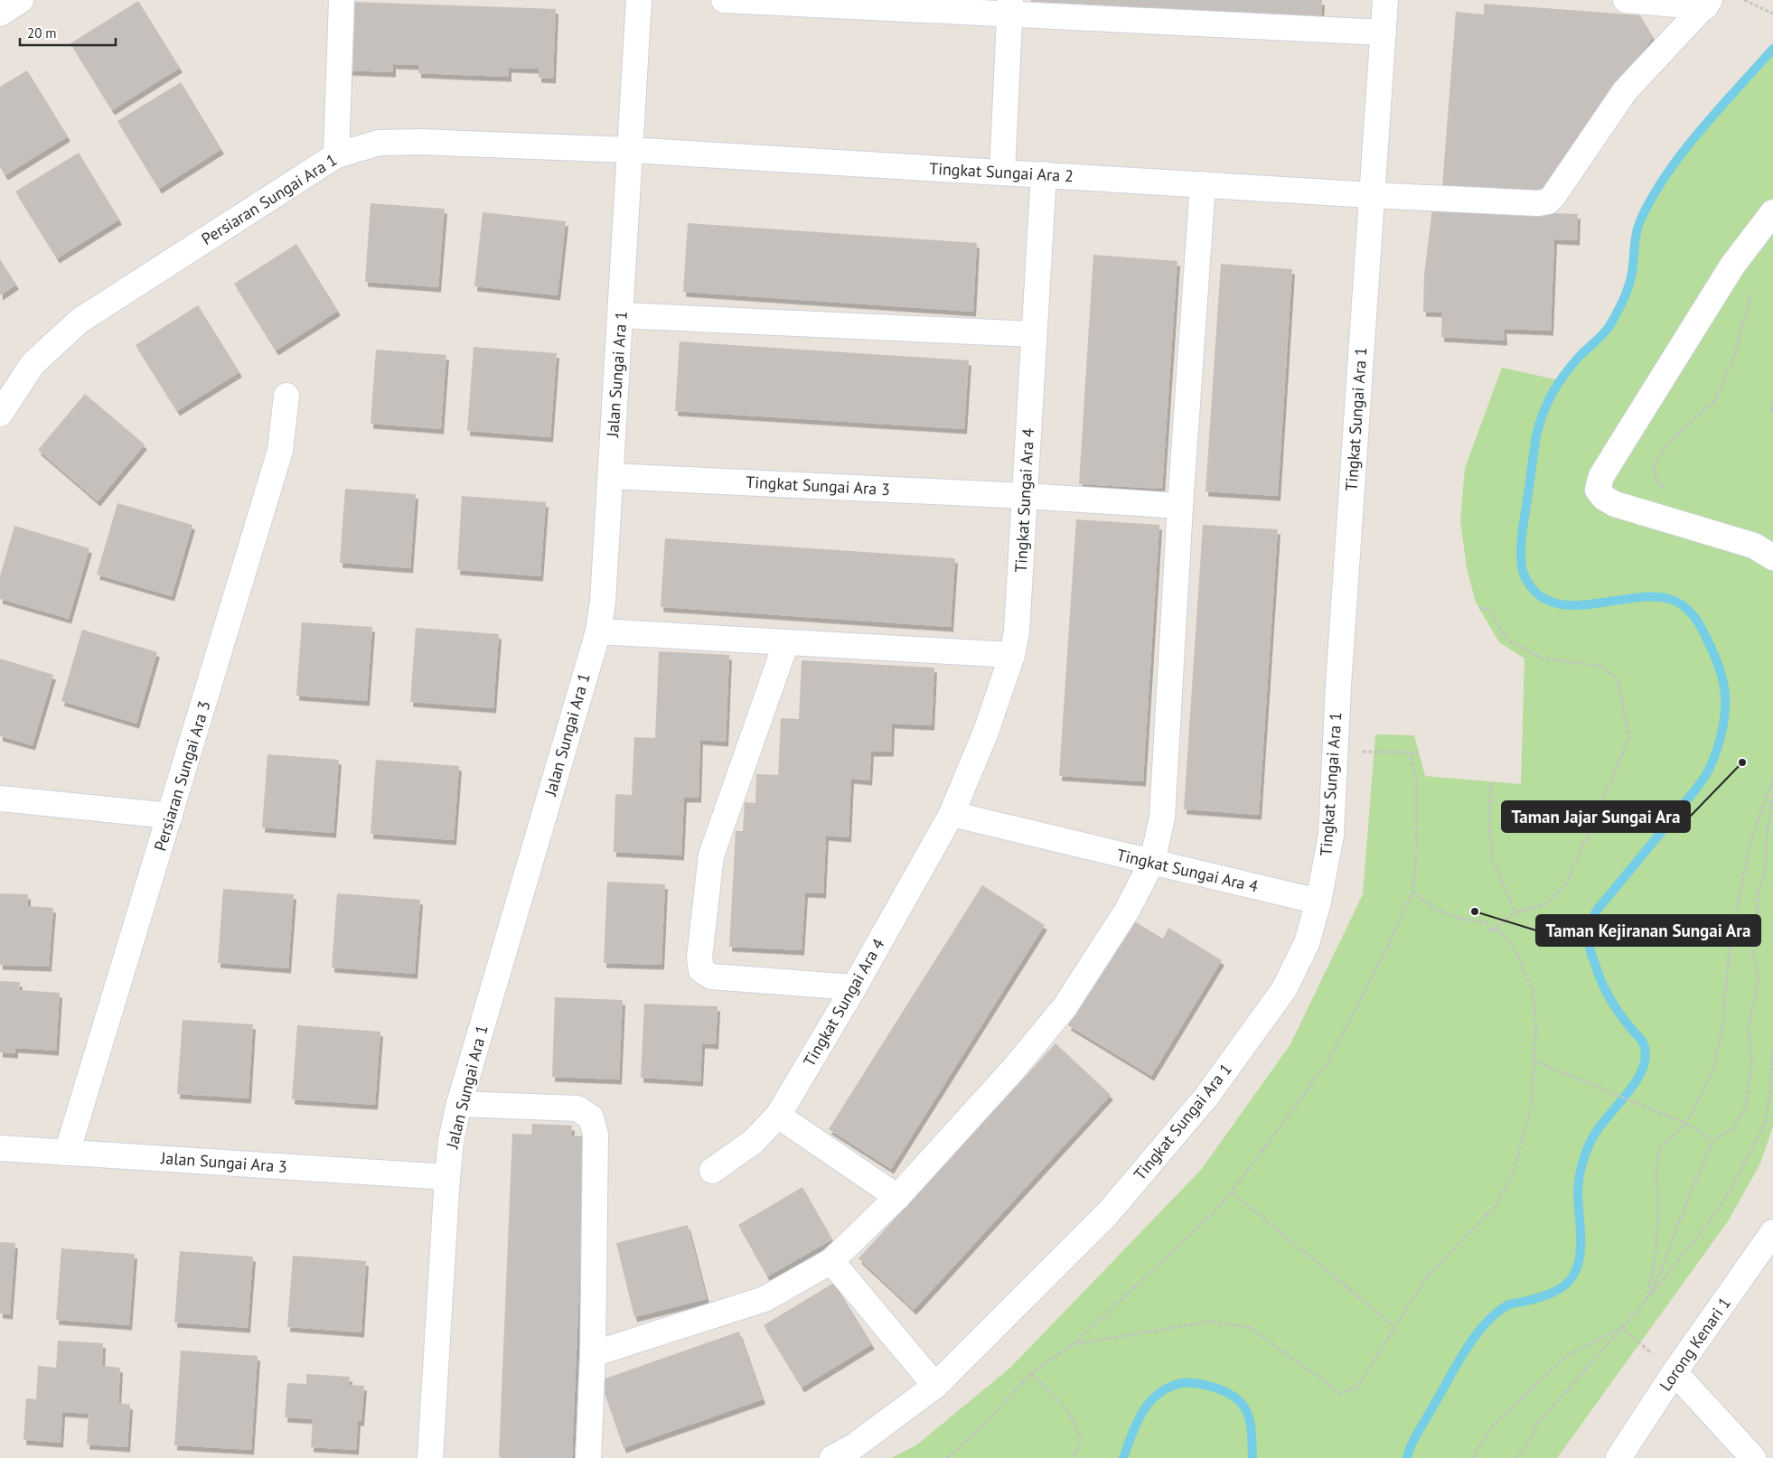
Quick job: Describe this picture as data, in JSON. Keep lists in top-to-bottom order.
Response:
{
  "streets": {
    "street": [
      "Tingkat Sungai Ara 2",
      "Persiaran Sungai Ara 1",
      "Jalan Sungai Ara 1",
      "Tingkat Sungai Ara 1",
      "Tingkat Sungai Ara 3",
      "Tingkat Sungai Ara 4",
      "Persiaran Sungai Ara 3",
      "Jalan Sungai Ara 3",
      "Lorong Kenari 1"
    ]
  },
  "crossings": [
    ["Tingkat Sungai Ara 2", "Persiaran Sungai Ara 1"],
    ["Tingkat Sungai Ara 2", "Jalan Sungai Ara 1"],
    ["Tingkat Sungai Ara 2", "Tingkat Sungai Ara 1"],
    ["Tingkat Sungai Ara 2", "Tingkat Sungai Ara 4"],
    ["Persiaran Sungai Ara 1", "Jalan Sungai Ara 1"],
    ["Jalan Sungai Ara 1", "Tingkat Sungai Ara 3"],
    ["Jalan Sungai Ara 1", "Jalan Sungai Ara 3"],
    ["Tingkat Sungai Ara 1", "Tingkat Sungai Ara 4"],
    ["Tingkat Sungai Ara 3", "Tingkat Sungai Ara 4"],
    ["Persiaran Sungai Ara 3", "Jalan Sungai Ara 3"]
  ],
  "places": ["Taman Jajar Sungai Ara", "Taman Kejiranan Sungai Ara"],
  "scale_bar": "20 m"
}
